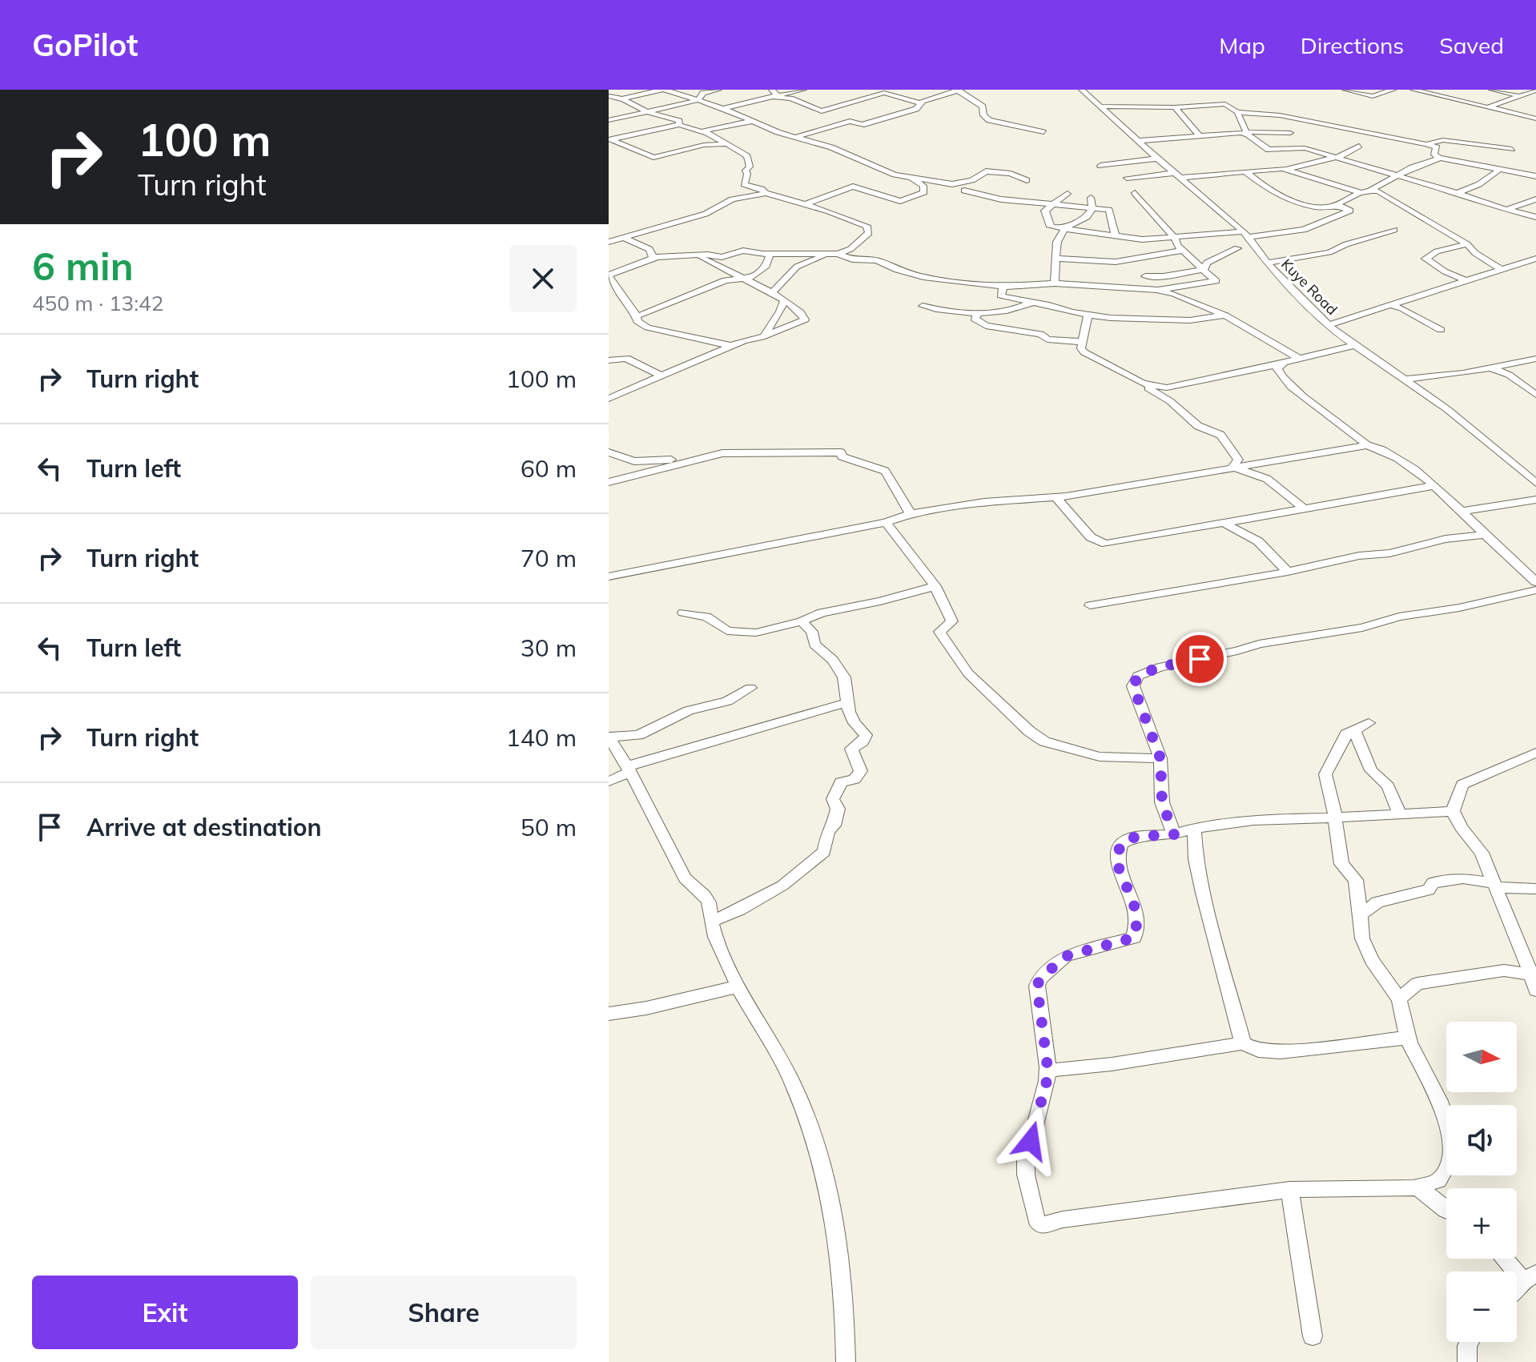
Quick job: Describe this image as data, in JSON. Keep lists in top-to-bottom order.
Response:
{
  "streets": {
    "street": ["Kuye Road"]
  },
  "north": "right",
  "page": {
    "header": "GoPilot",
    "nav": ["Map", "Directions", "Saved"],
    "turn": ["100 m", "Turn right"],
    "heading": ["6 min", "450 m · 13:42"],
    "list": [
      {
        "name": "Turn right",
        "value": "100 m"
      },
      {
        "name": "Turn left",
        "value": "60 m"
      },
      {
        "name": "Turn right",
        "value": "70 m"
      },
      {
        "name": "Turn left",
        "value": "30 m"
      },
      {
        "name": "Turn right",
        "value": "140 m"
      },
      {
        "name": "Arrive at destination",
        "value": "50 m"
      }
    ],
    "map_buttons": ["+", "−"],
    "buttons": ["Exit", "Share"]
  }
}
